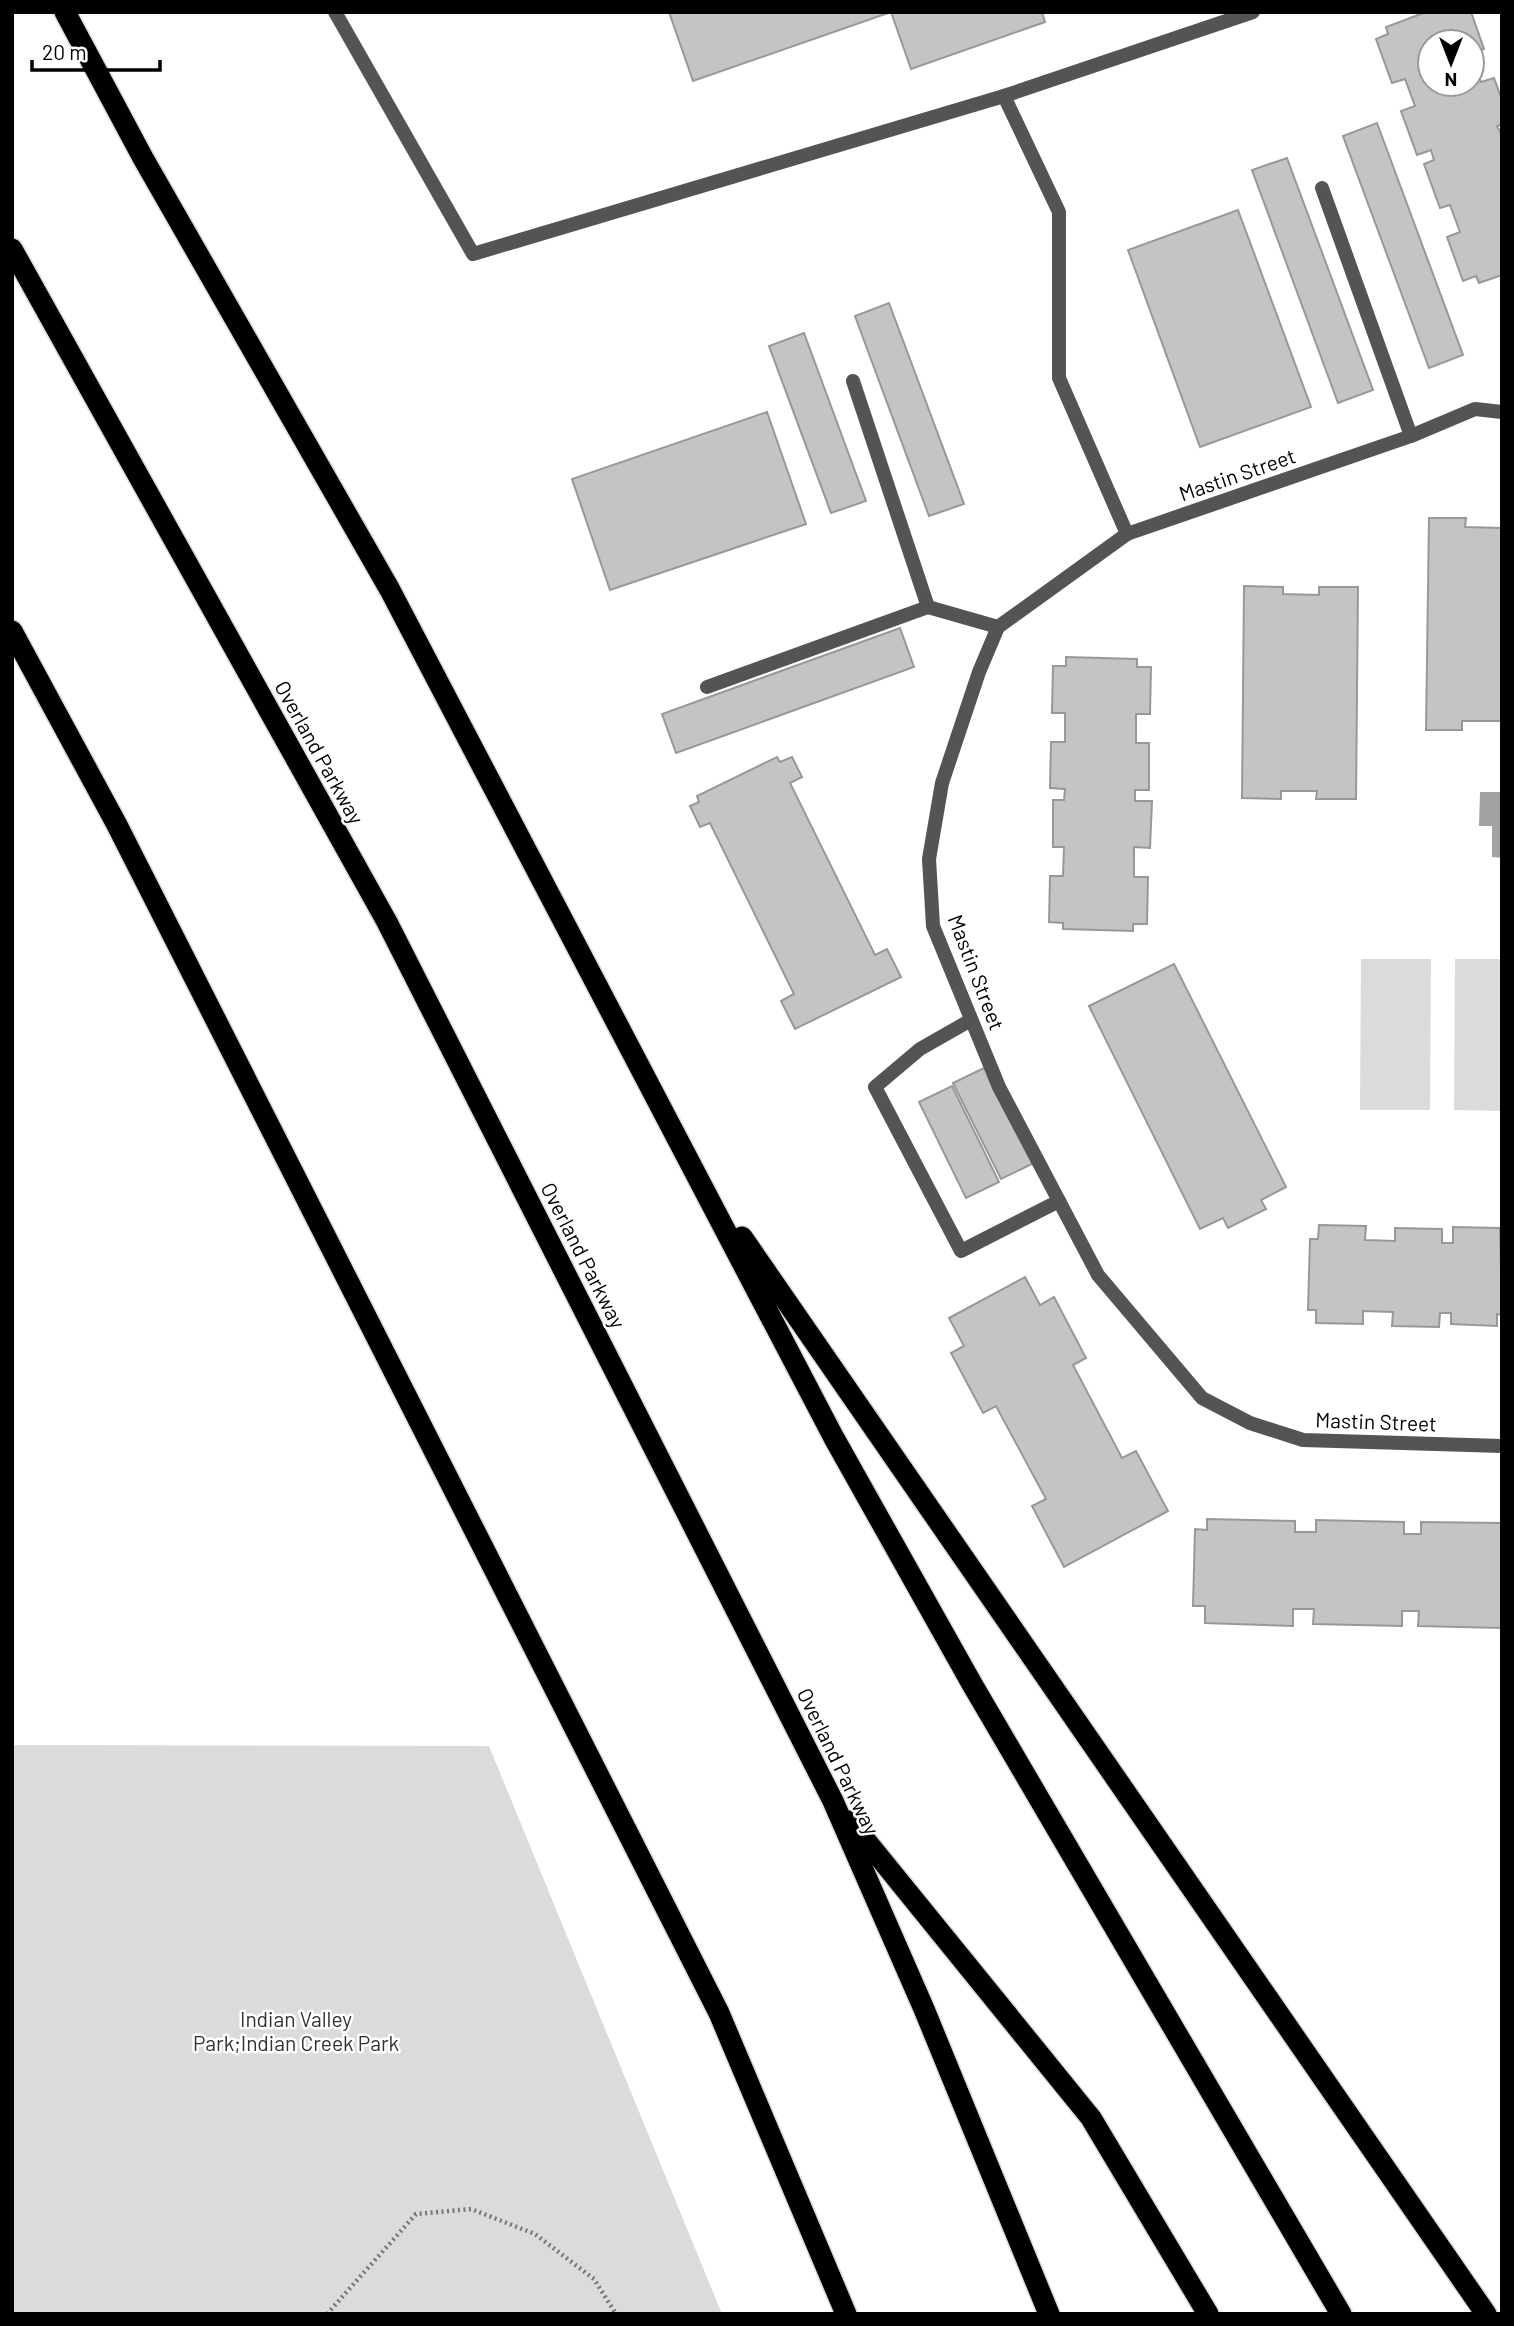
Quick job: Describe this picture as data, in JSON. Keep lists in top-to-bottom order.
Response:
{
  "streets": {
    "highway": ["Overland Parkway"],
    "street": ["Mastin Street"]
  },
  "parks": ["Indian Valley Park;Indian Creek Park"],
  "scale_bar": "20 m",
  "north": "bottom"
}
